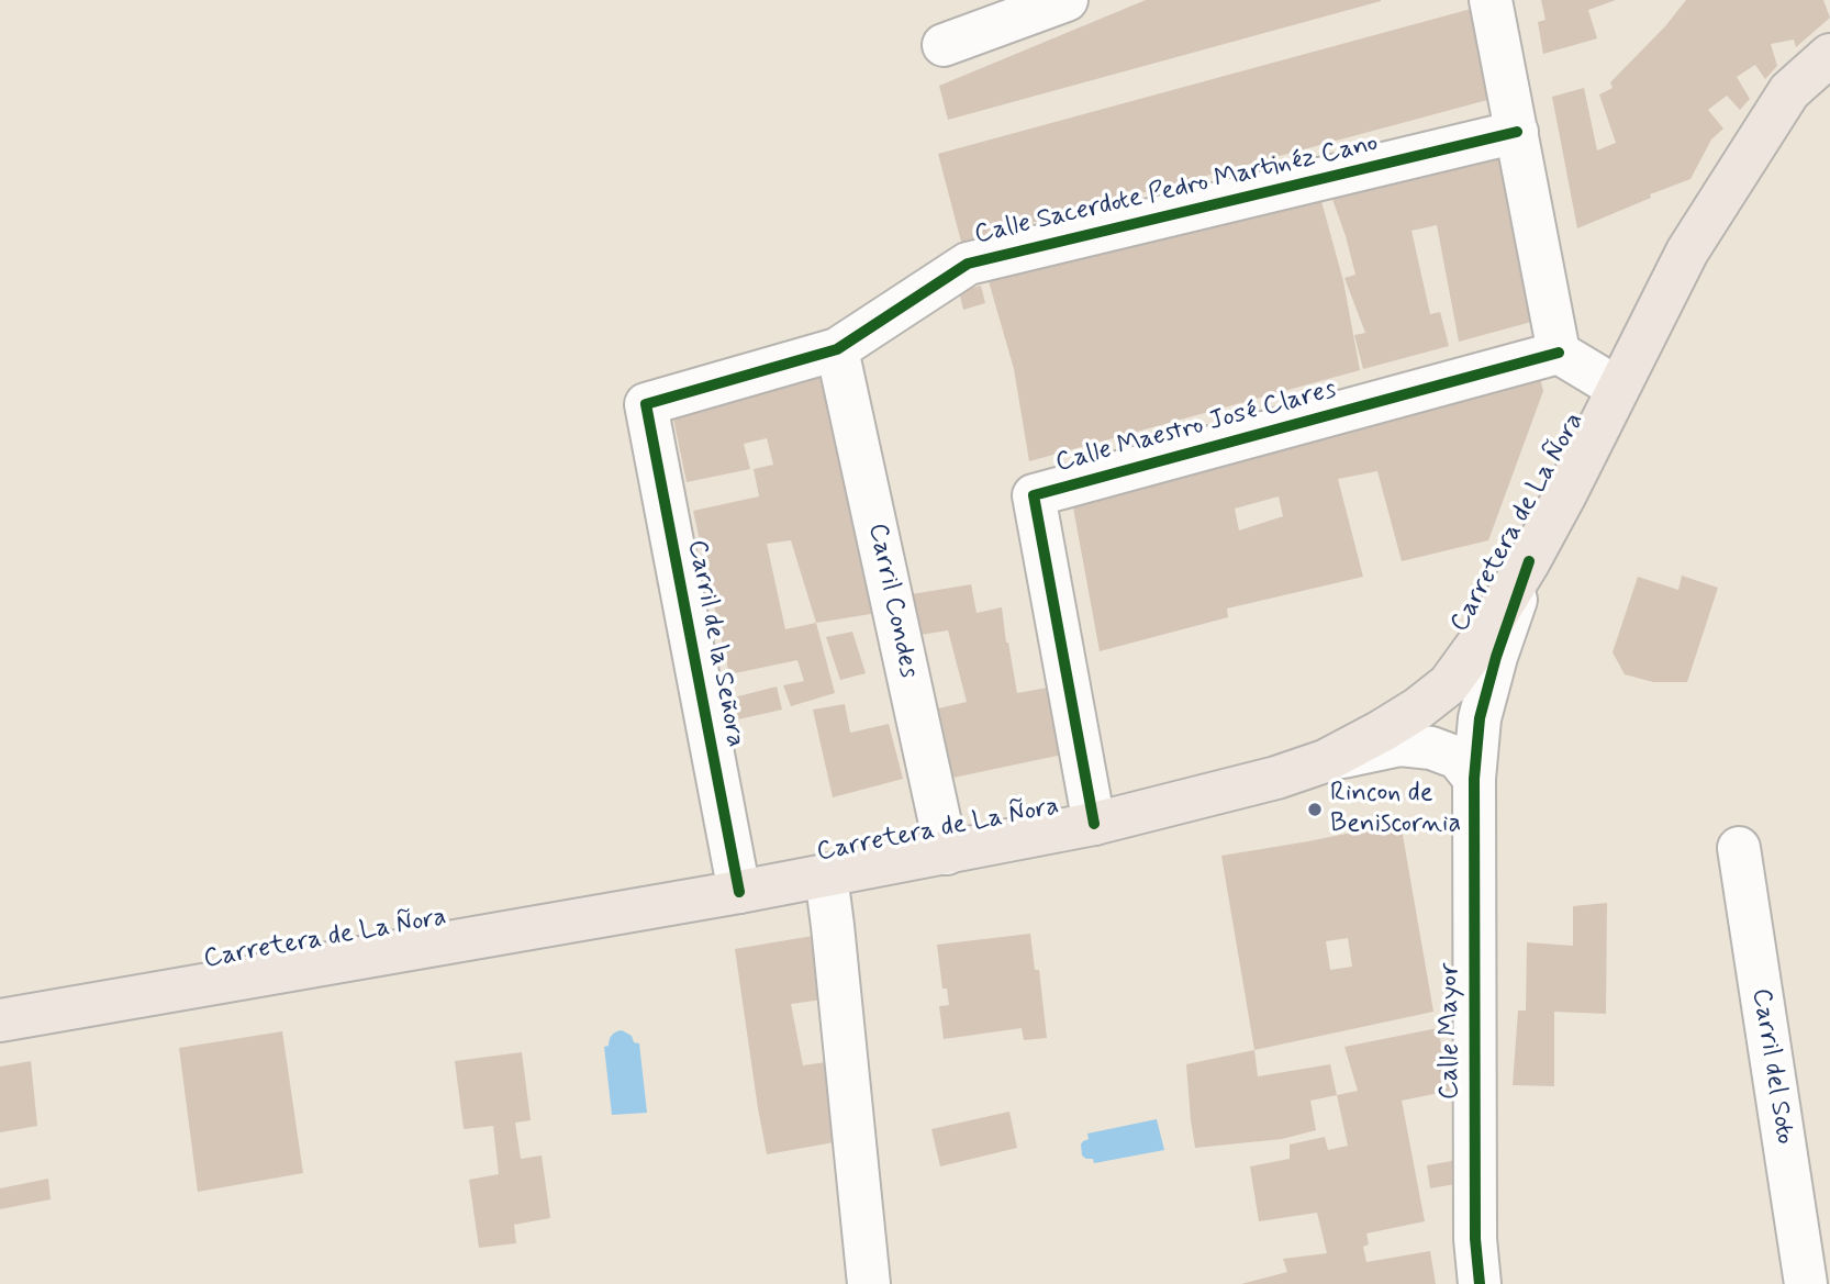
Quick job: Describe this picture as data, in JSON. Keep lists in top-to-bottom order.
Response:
{
  "streets": {
    "main road": ["Carretera de La Ñora"],
    "street": [
      "Calle Sacerdote Pedro Martinéz Cano",
      "Calle Maestro José Clares",
      "Carril Condes",
      "Carril de la Señora",
      "Calle Mayor",
      "Carril del Soto"
    ]
  },
  "crossings": [
    ["Calle Sacerdote Pedro Martinéz Cano", "Carril Condes"],
    ["Calle Sacerdote Pedro Martinéz Cano", "Carril de la Señora"],
    ["Calle Maestro José Clares", "Carretera de La Ñora"],
    ["Carretera de La Ñora", "Carril Condes"],
    ["Carretera de La Ñora", "Carril de la Señora"],
    ["Carretera de La Ñora", "Calle Mayor"]
  ],
  "places": ["Rincon de Beniscornia"]
}
